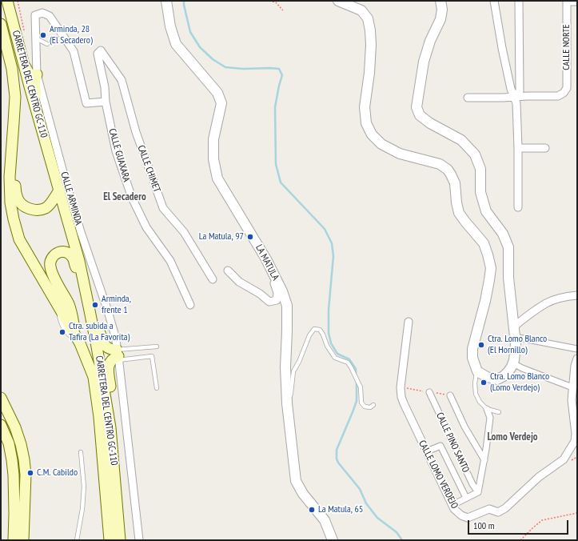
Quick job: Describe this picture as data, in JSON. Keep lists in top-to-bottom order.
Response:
{
  "streets": {
    "main road": ["CARRETERA DEL CENTRO GC-110"],
    "street": [
      "CALLE NORTE",
      "CALLE GUAXARA",
      "CALLE CHIMET",
      "CALLE ARMINDA",
      "LA MATULA",
      "CALLE PINO SANTO",
      "CALLE LOMO VERDEJO"
    ]
  },
  "crossings": [
    ["CALLE GUAXARA", "CALLE CHIMET"],
    ["CALLE GUAXARA", "CALLE ARMINDA"]
  ],
  "districts": ["El Secadero", "Lomo Verdejo"],
  "places": [
    "Arminda, 28 (El Secadero)",
    "La Matula, 97",
    "Arminda, frente 1",
    "Ctra. subida a Tafira (La Favorita)",
    "Ctra. Lomo Blanco (El Hornillo)",
    "Ctra. Lomo Blanco (Lomo Verdejo)",
    "C.M. Cabildo",
    "La Matula, 65"
  ],
  "scale_bar": "100 m"
}
